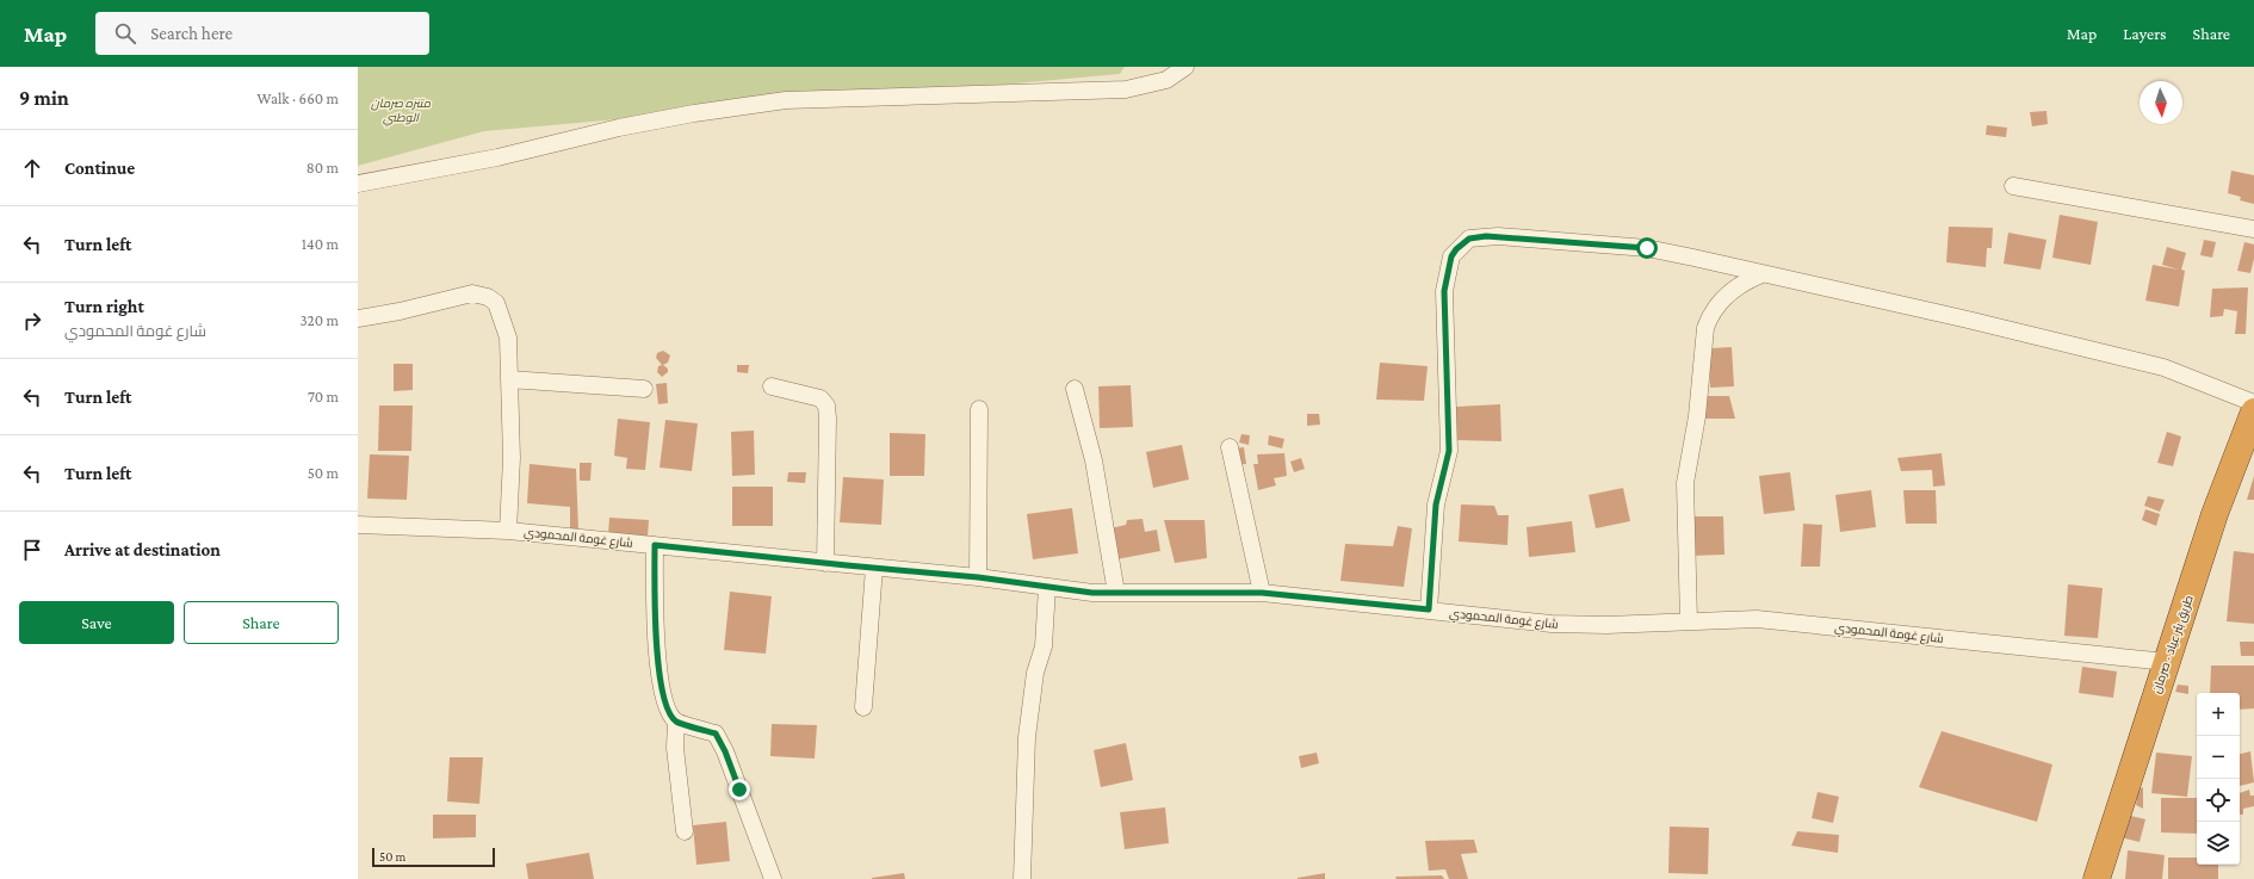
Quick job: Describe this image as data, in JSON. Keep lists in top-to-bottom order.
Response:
{
  "streets": {
    "highway": ["طريق بئر عياد - صرمان"],
    "street": ["شارع غومة المحمودي"]
  },
  "crossings": [
    ["شارع غومة المحمودي", "طريق بئر عياد - صرمان"]
  ],
  "parks": ["متنزه صرمان الوطني"],
  "scale_bar": "50 m",
  "north": "bottom",
  "page": {
    "header": "Map",
    "search": "Search here",
    "nav": ["Map", "Layers", "Share"],
    "heading": ["9 min", "Walk · 660 m"],
    "list": [
      ["Continue", "80 m"],
      ["Turn left", "140 m"],
      ["Turn right", "شارع غومة المحمودي", "320 m"],
      ["Turn left", "70 m"],
      ["Turn left", "50 m"],
      "Arrive at destination"
    ],
    "buttons": ["Save", "Share"],
    "map_buttons": ["+", "−"],
    "scale": "50 m"
  }
}
